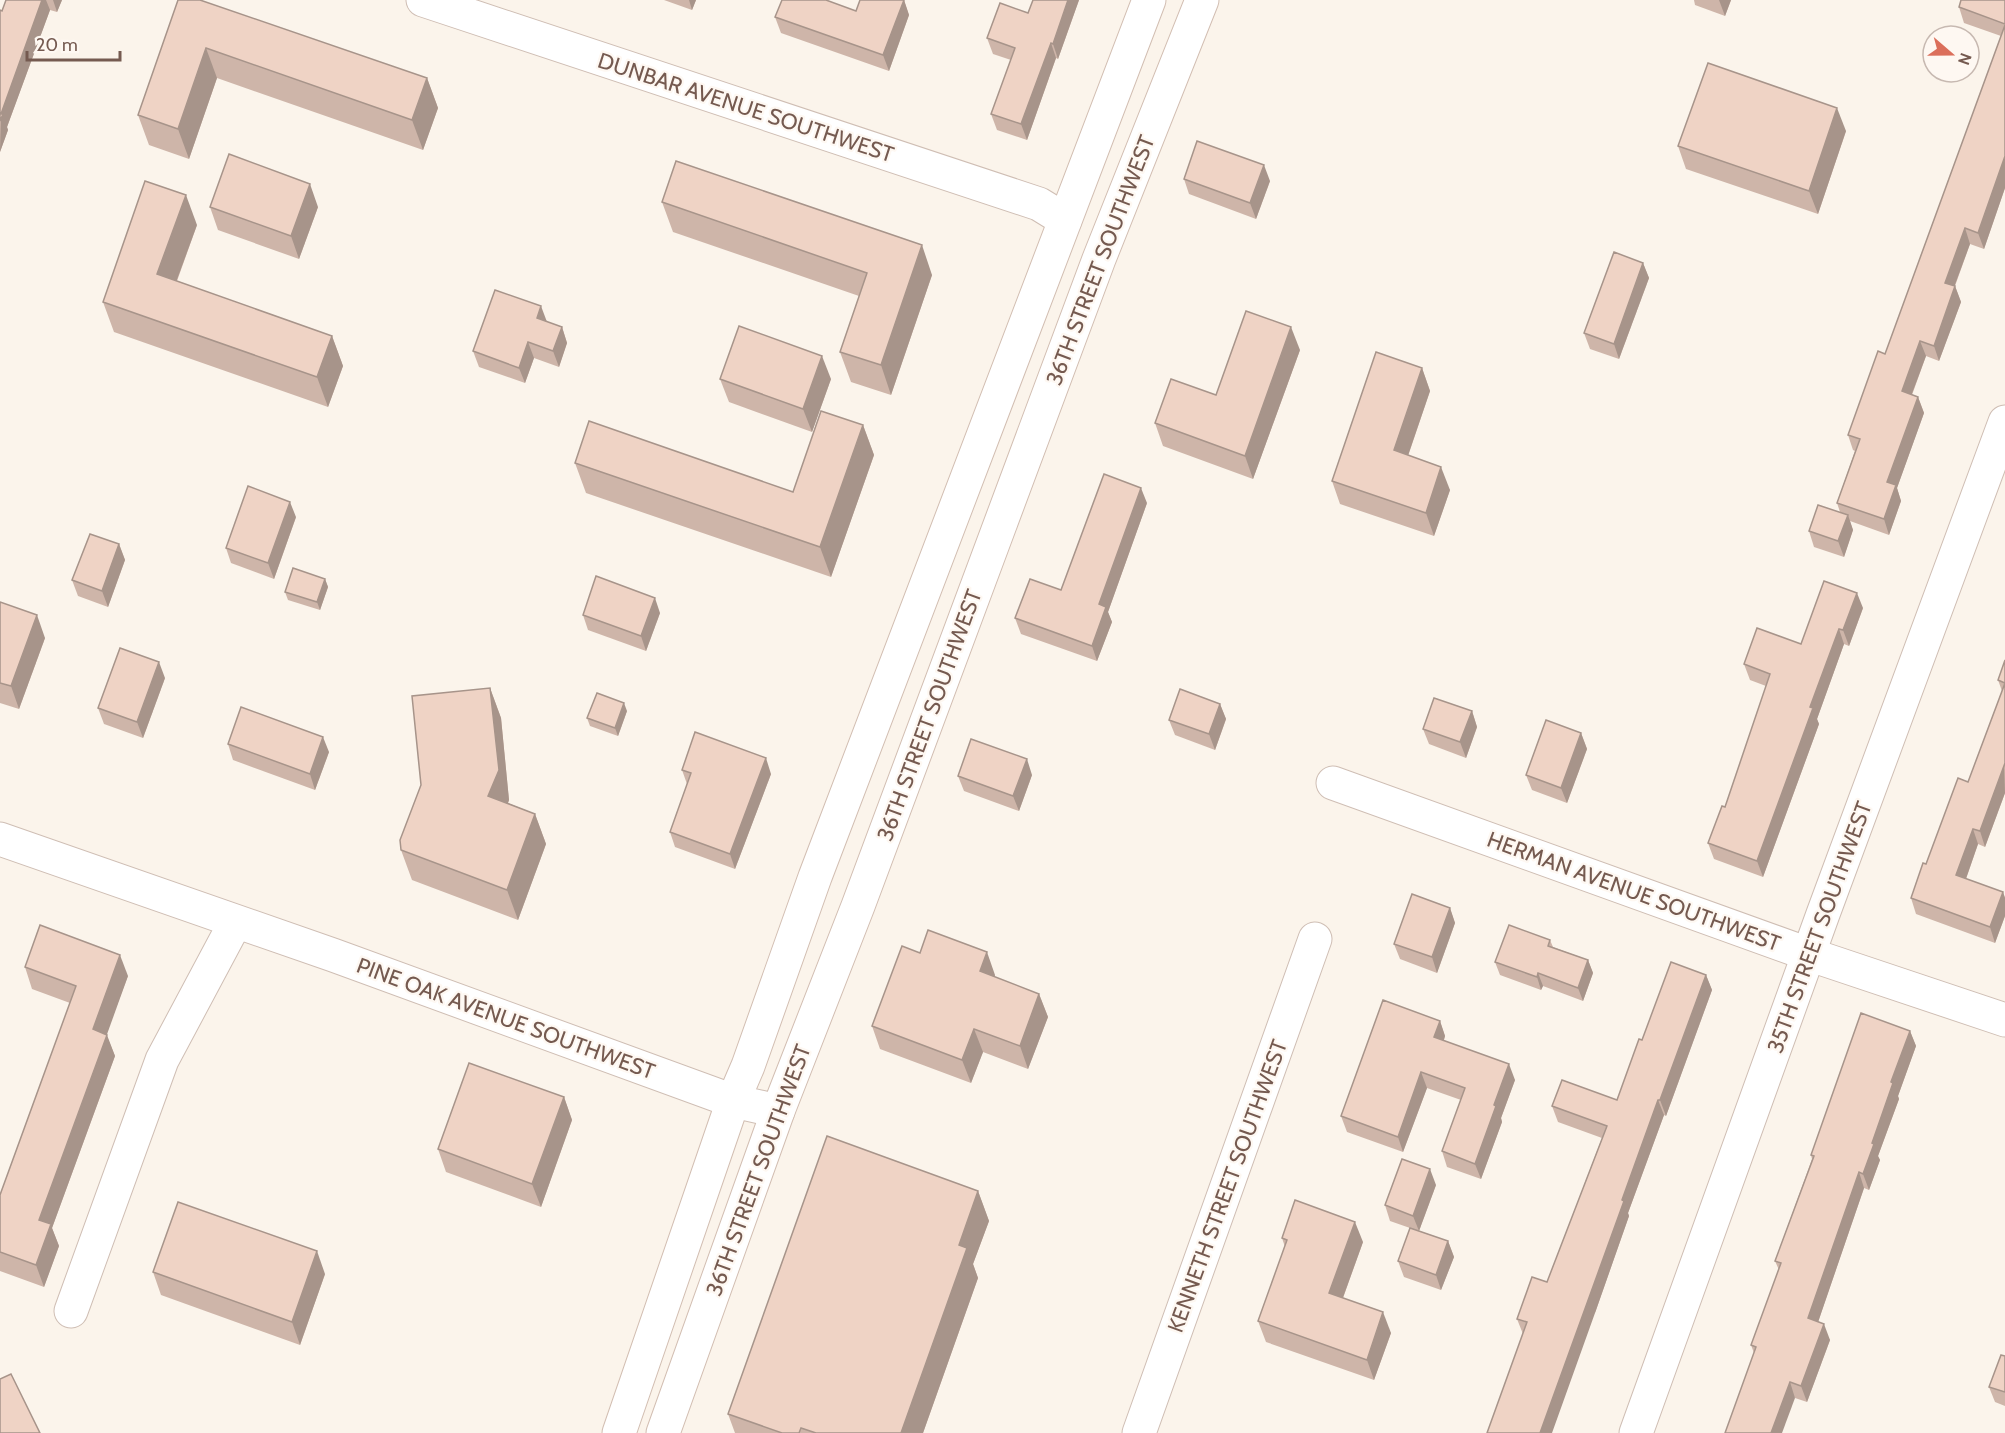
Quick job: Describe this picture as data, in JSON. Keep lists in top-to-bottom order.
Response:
{
  "streets": {
    "street": [
      "DUNBAR AVENUE SOUTHWEST",
      "36TH STREET SOUTHWEST",
      "HERMAN AVENUE SOUTHWEST",
      "35TH STREET SOUTHWEST",
      "PINE OAK AVENUE SOUTHWEST",
      "KENNETH STREET SOUTHWEST"
    ]
  },
  "crossings": [
    ["DUNBAR AVENUE SOUTHWEST", "36TH STREET SOUTHWEST"],
    ["36TH STREET SOUTHWEST", "PINE OAK AVENUE SOUTHWEST"],
    ["HERMAN AVENUE SOUTHWEST", "35TH STREET SOUTHWEST"]
  ],
  "scale_bar": "20 m",
  "north": "right"
}
